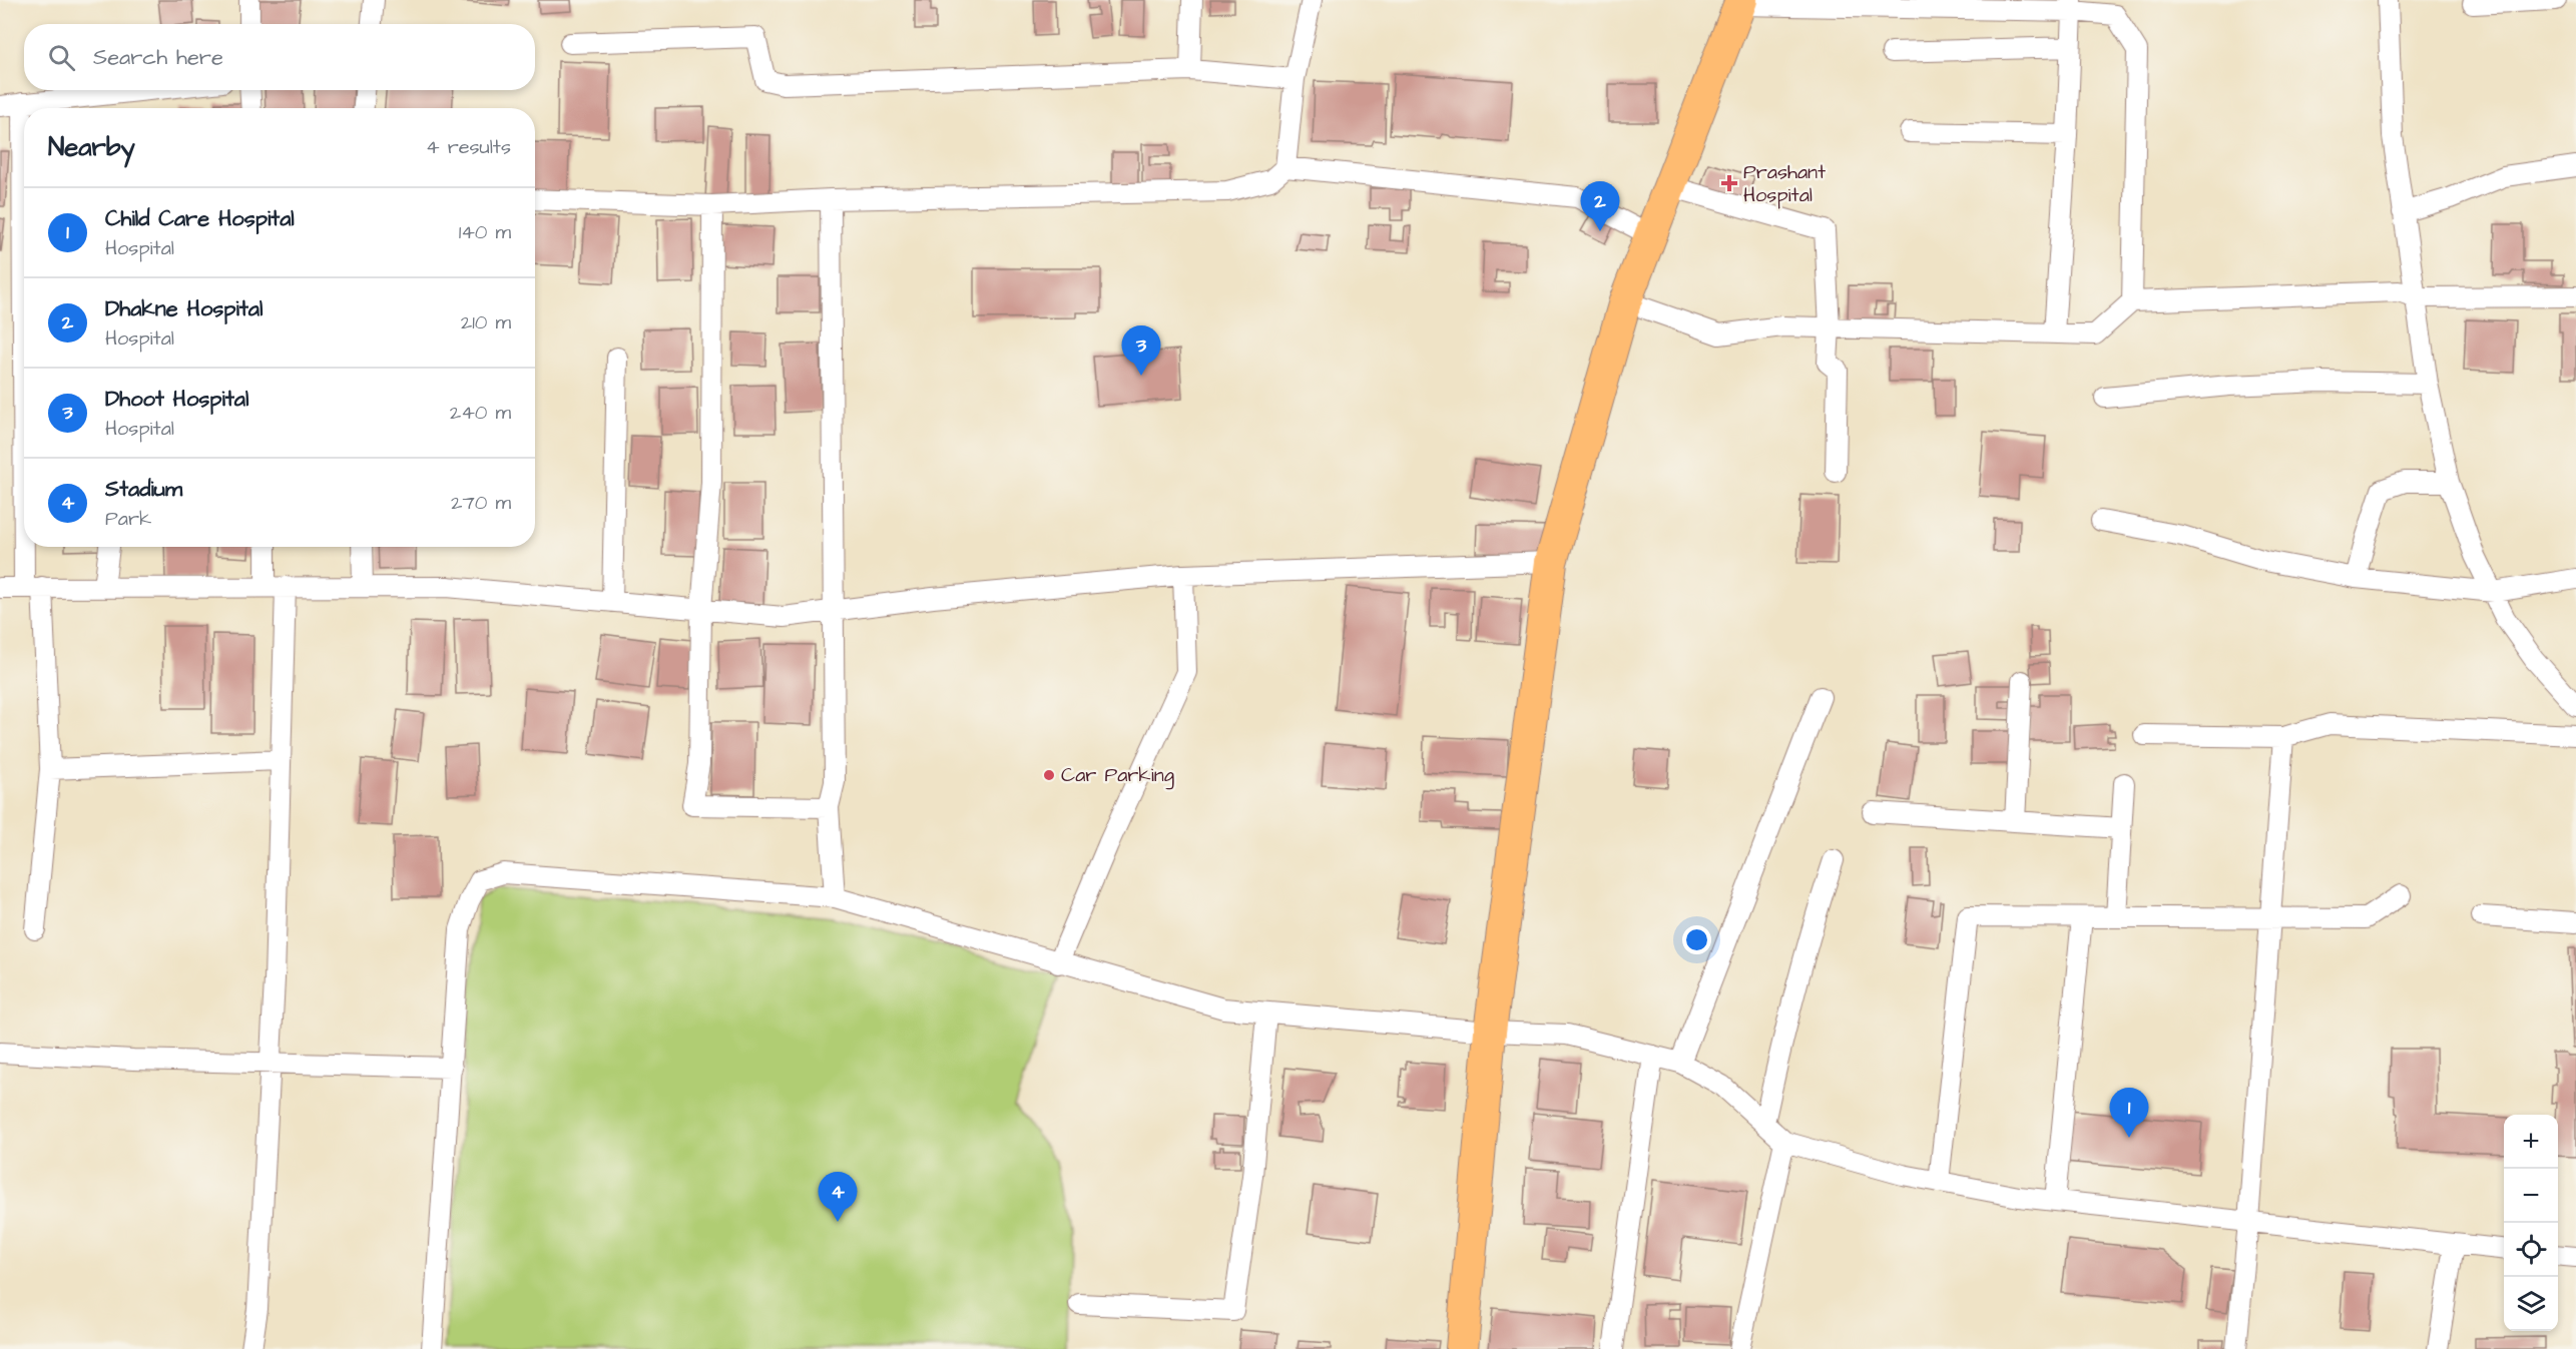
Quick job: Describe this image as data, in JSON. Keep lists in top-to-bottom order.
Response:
{
  "places": {
    "health": ["Prashant Hospital"],
    "other": ["Car Parking"]
  },
  "page": {
    "search": "Search here",
    "heading": ["Nearby", "4 results"],
    "pins": [
      "2",
      "3",
      "1",
      "4"
    ],
    "list": [
      {
        "mark": "1",
        "name": "Child Care Hospital",
        "note": "Hospital",
        "value": "140 m"
      },
      {
        "mark": "2",
        "name": "Dhakne Hospital",
        "note": "Hospital",
        "value": "210 m"
      },
      {
        "mark": "3",
        "name": "Dhoot Hospital",
        "note": "Hospital",
        "value": "240 m"
      },
      {
        "mark": "4",
        "name": "Stadium",
        "note": "Park",
        "value": "270 m"
      }
    ],
    "map_buttons": ["+", "−"]
  }
}
